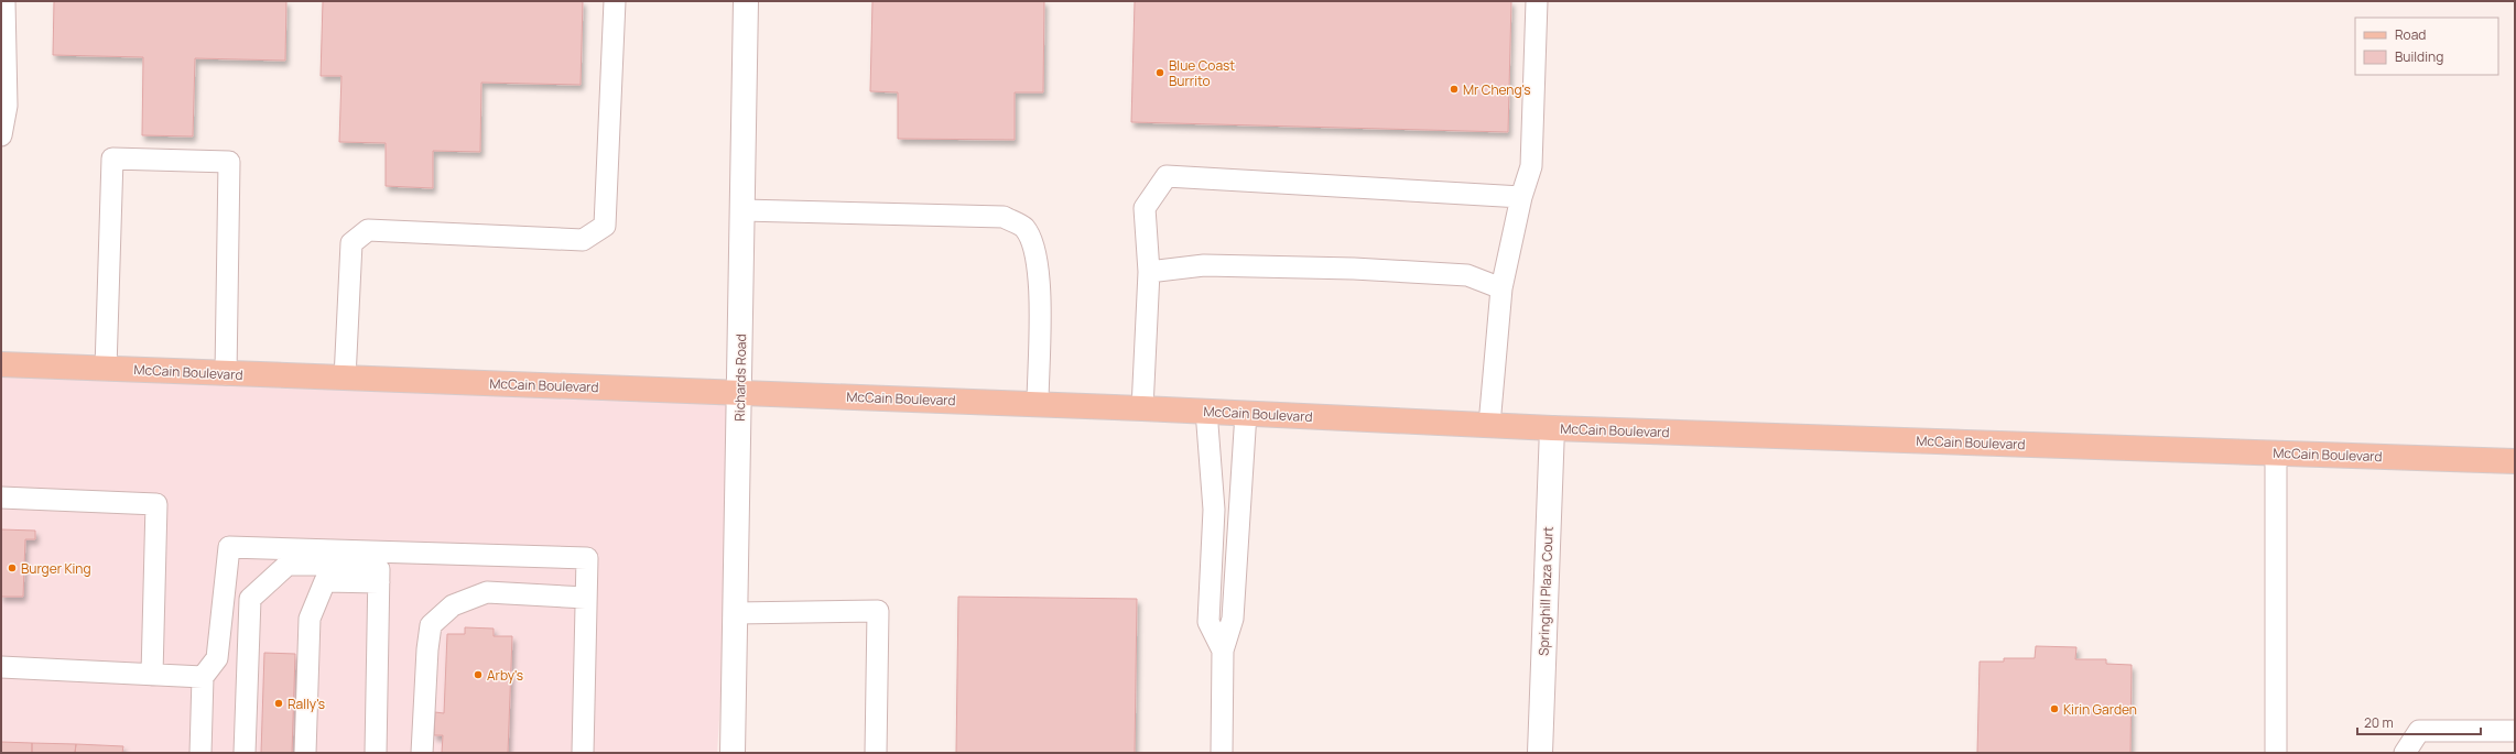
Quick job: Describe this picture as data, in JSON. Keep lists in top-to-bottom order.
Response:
{
  "streets": {
    "main road": ["McCain Boulevard"],
    "street": ["Richards Road", "Springhill Plaza Court"]
  },
  "crossings": [
    ["McCain Boulevard", "Richards Road"],
    ["McCain Boulevard", "Springhill Plaza Court"]
  ],
  "places": [
    "Blue Coast Burrito",
    "Mr Cheng's",
    "Burger King",
    "Arby's",
    "Rally's",
    "Kirin Garden"
  ],
  "legend": ["Road", "Building"],
  "scale_bar": "20 m"
}
